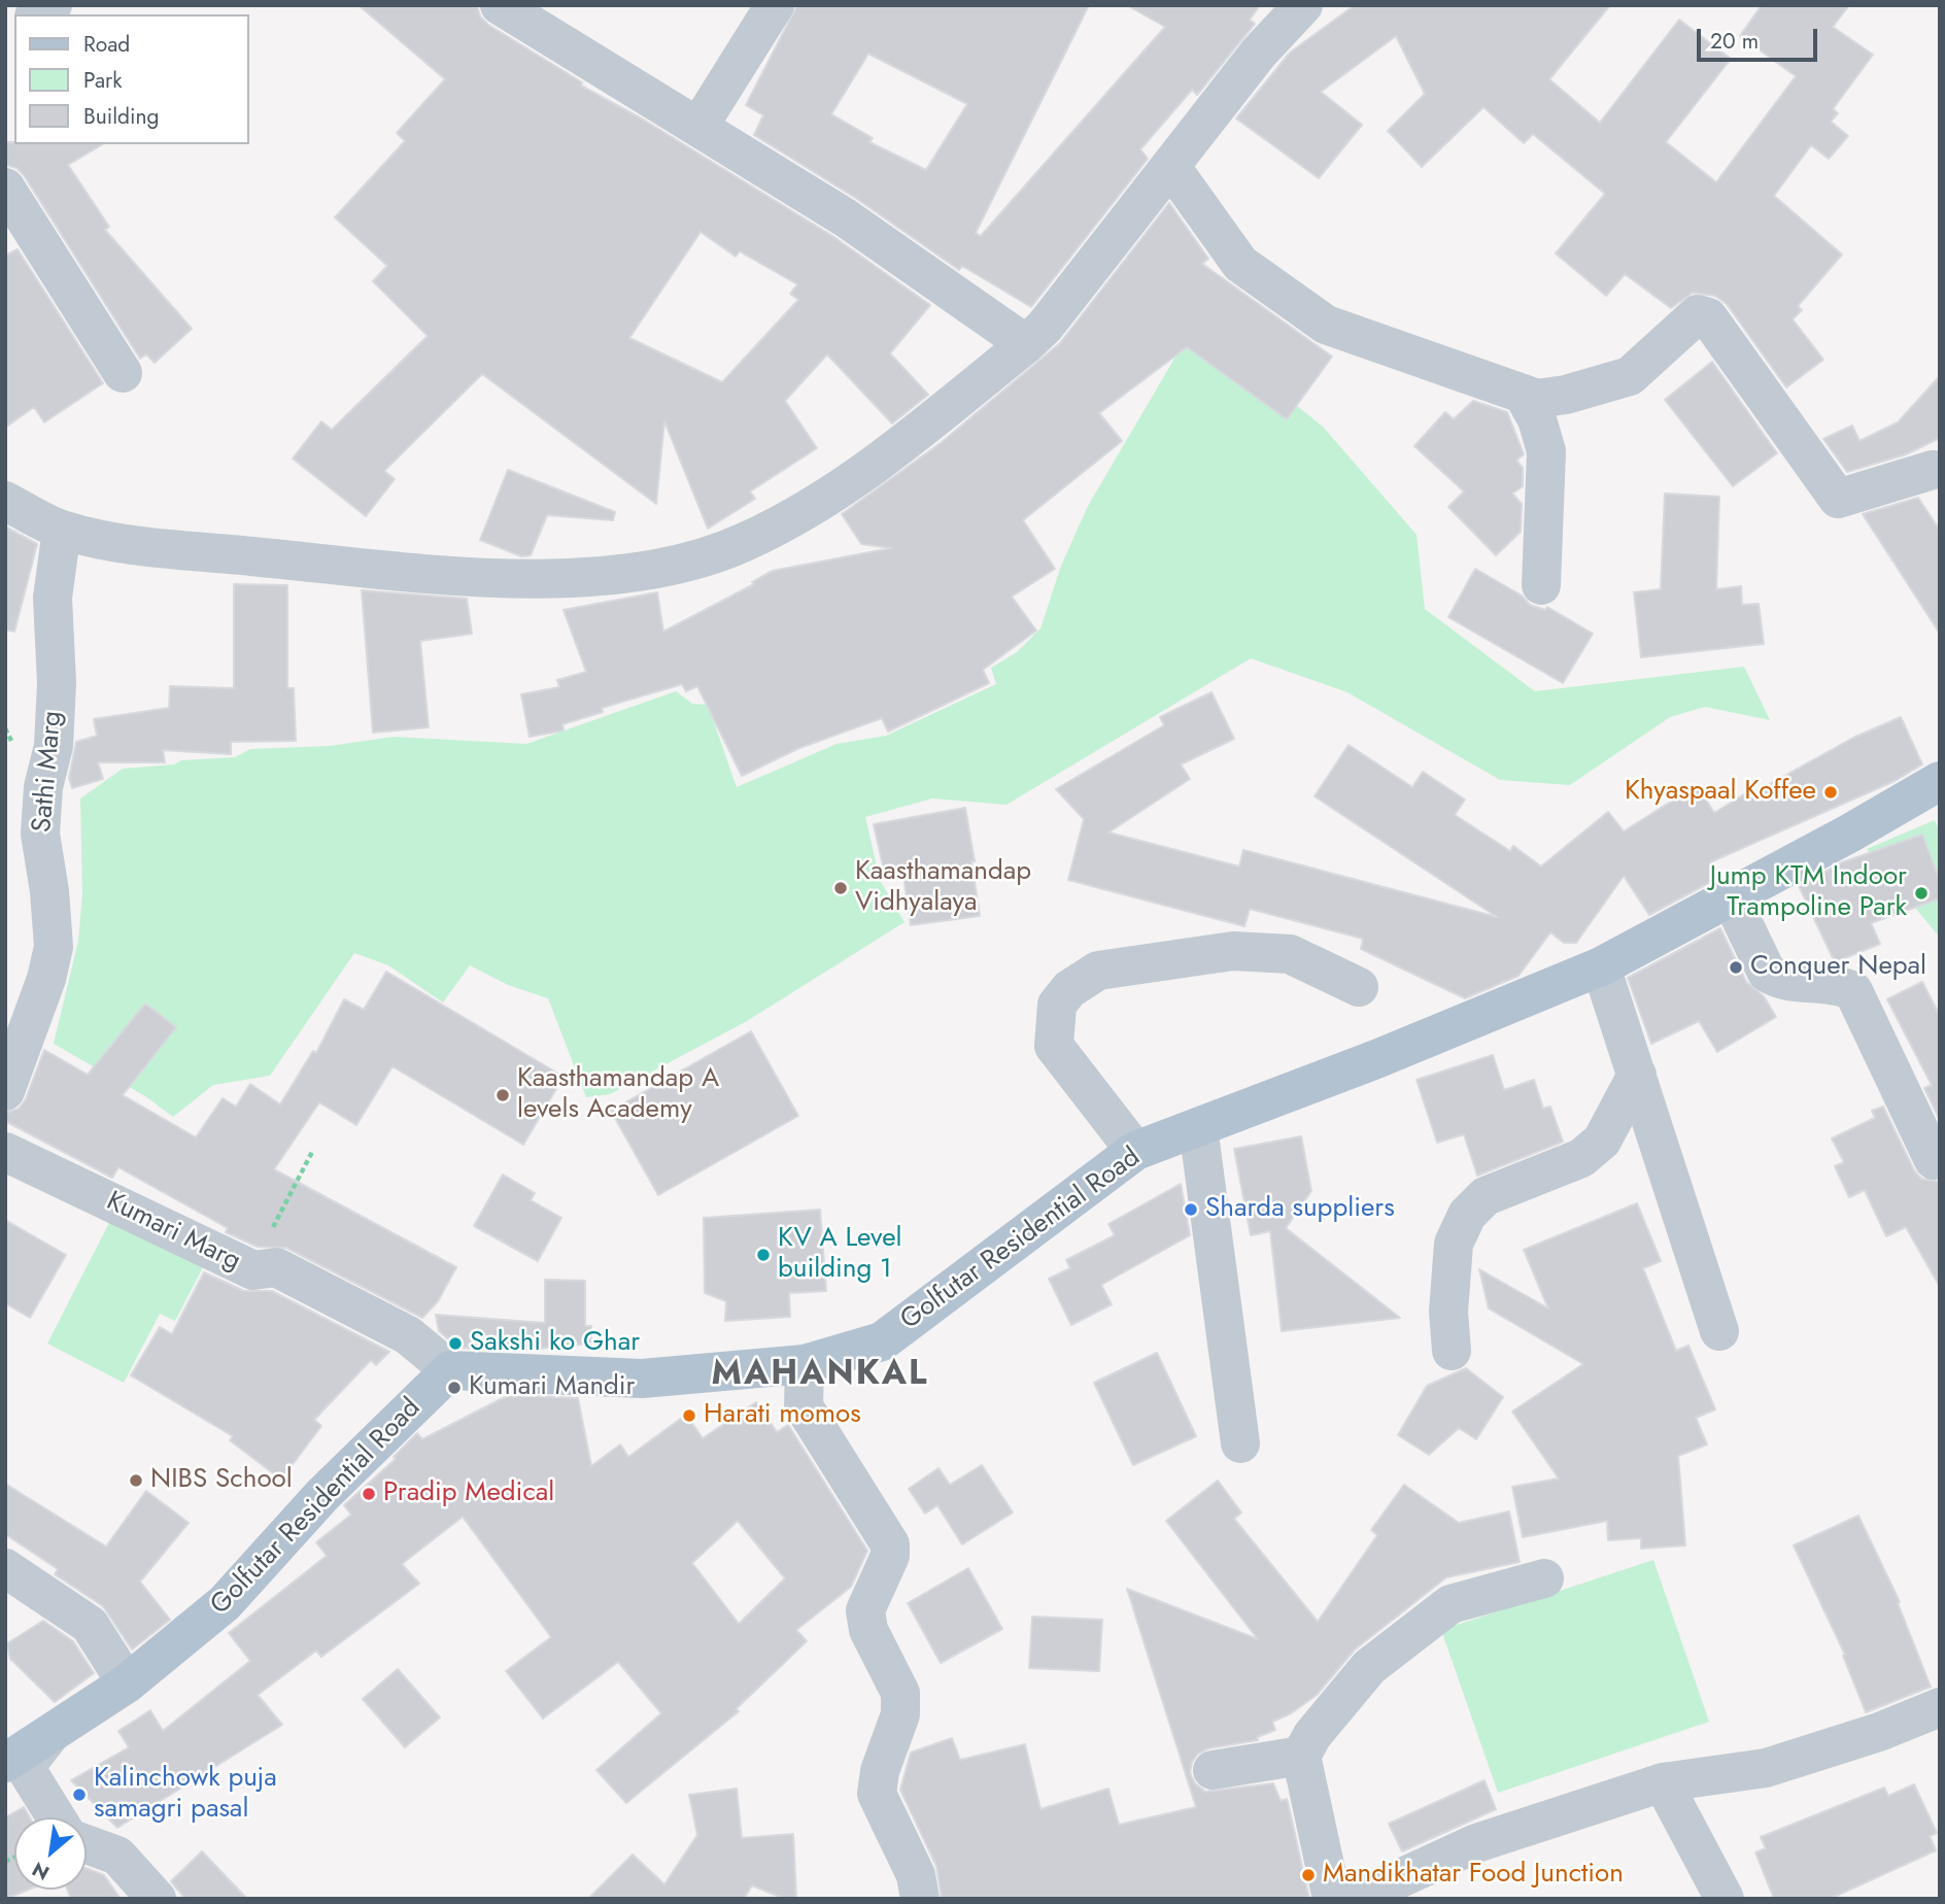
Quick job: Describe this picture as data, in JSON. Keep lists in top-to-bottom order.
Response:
{
  "streets": {
    "main road": ["Golfutar Residential Road"],
    "street": ["Sathi Marg", "Kumari Marg"]
  },
  "crossings": [
    ["Kumari Marg", "Golfutar Residential Road"]
  ],
  "districts": ["MAHANKAL"],
  "places": [
    "Khyaspaal Koffee",
    "Kaasthamandap Vidhyalaya",
    "Jump KTM Indoor Trampoline Park",
    "Conquer Nepal",
    "Kaasthamandap A levels Academy",
    "Sharda suppliers",
    "KV A Level building 1",
    "Sakshi ko Ghar",
    "Kumari Mandir",
    "Harati momos",
    "NIBS School",
    "Pradip Medical",
    "Kalinchowk puja samagri pasal",
    "Mandikhatar Food Junction"
  ],
  "legend": ["Road", "Park", "Building"],
  "scale_bar": "20 m",
  "north": "bottom left"
}
